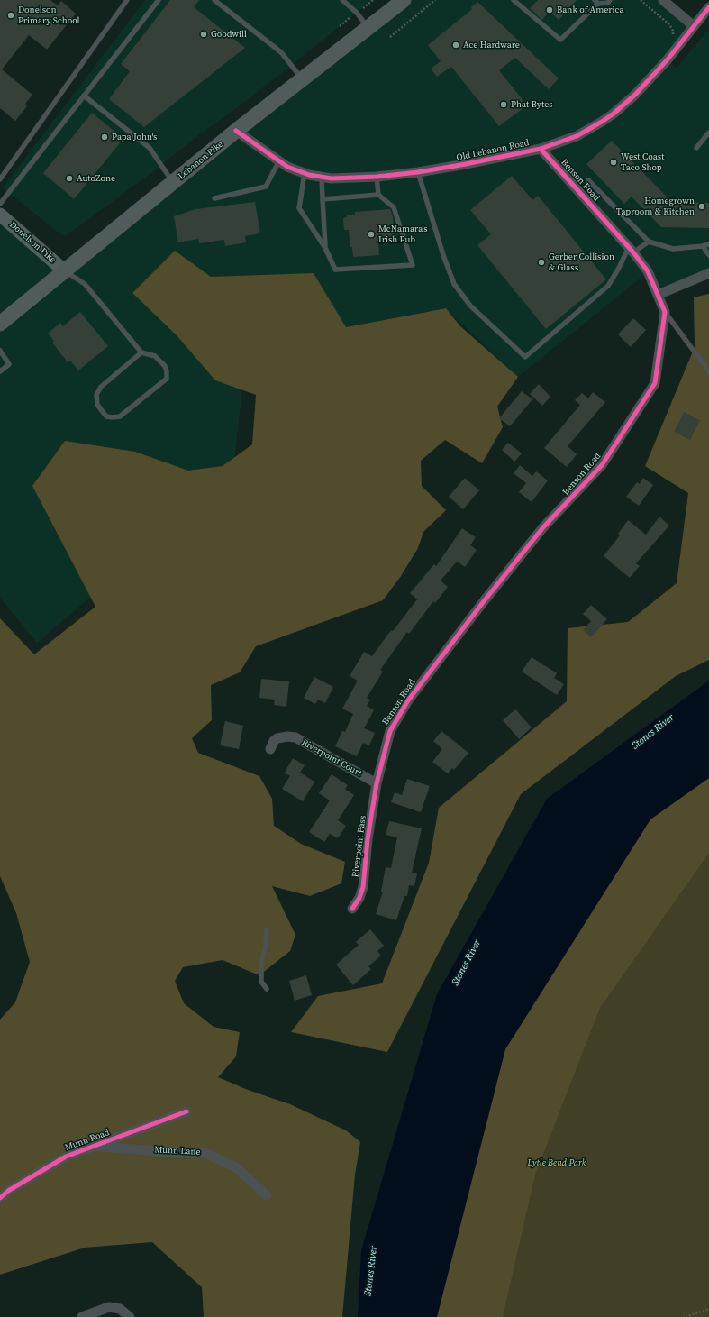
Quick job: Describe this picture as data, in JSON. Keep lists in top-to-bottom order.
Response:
{
  "streets": {
    "main road": ["Lebanon Pike", "Donelson Pike"],
    "street": [
      "Old Lebanon Road",
      "Benson Road",
      "Riverpoint Court",
      "Riverpoint Pass",
      "Munn Road",
      "Munn Lane"
    ]
  },
  "crossings": [
    ["Old Lebanon Road", "Lebanon Pike"],
    ["Old Lebanon Road", "Benson Road"],
    ["Lebanon Pike", "Donelson Pike"],
    ["Benson Road", "Riverpoint Court"],
    ["Benson Road", "Riverpoint Pass"],
    ["Riverpoint Court", "Riverpoint Pass"],
    ["Munn Road", "Munn Lane"]
  ],
  "water": ["Stones River"],
  "parks": ["Lytle Bend Park"],
  "places": [
    "Bank of America",
    "Donelson Primary School",
    "Goodwill",
    "Ace Hardware",
    "Phat Bytes",
    "Papa John's",
    "West Coast Taco Shop",
    "AutoZone",
    "Homegrown Taproom & Kitchen",
    "McNamara's Irish Pub",
    "Gerber Collision & Glass"
  ]
}
